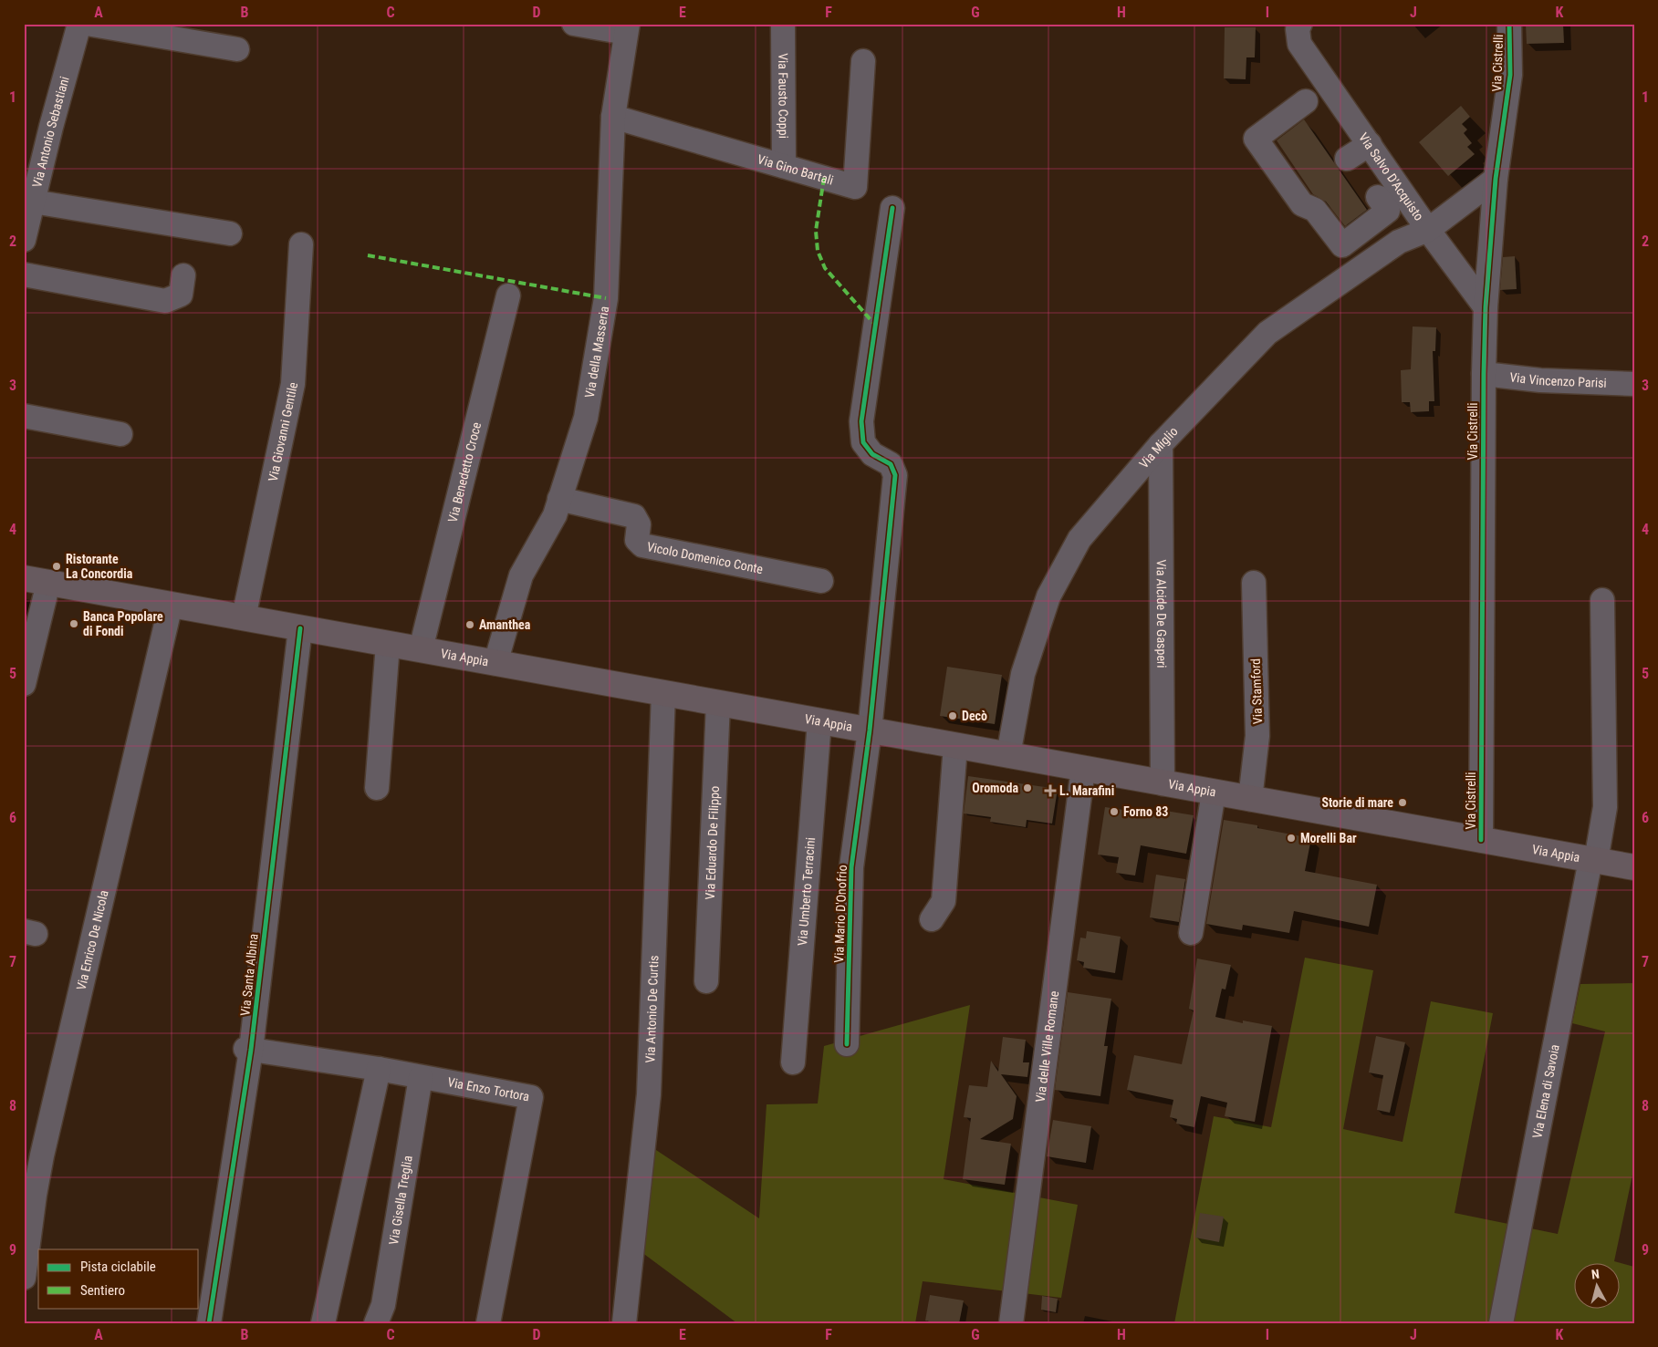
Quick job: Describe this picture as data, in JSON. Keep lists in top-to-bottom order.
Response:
{
  "streets": {
    "main road": ["Via Appia"],
    "street": [
      "Via Cistrelli",
      "Via Fausto Coppi",
      "Via Antonio Sebastiani",
      "Via Gino Bartali",
      "Via Salvo D'Acquisto",
      "Via della Masseria",
      "Via Vincenzo Parisi",
      "Via Giovanni Gentile",
      "Via Miglio",
      "Via Benedetto Croce",
      "Vicolo Domenico Conte",
      "Via Alcide De Gasperi",
      "Via Stamford",
      "Via Eduardo De Filippo",
      "Via Umberto Terracini",
      "Via Mario D'Onofrio",
      "Via Enrico De Nicola",
      "Via Santa Albina",
      "Via Antonio De Curtis",
      "Via delle Ville Romane",
      "Via Enzo Tortora",
      "Via Elena di Savoia",
      "Via Gisella Treglia"
    ]
  },
  "crossings": [
    ["Via Cistrelli", "Via Salvo D'Acquisto"],
    ["Via Cistrelli", "Via Vincenzo Parisi"],
    ["Via Cistrelli", "Via Miglio"],
    ["Via Cistrelli", "Via Appia"],
    ["Via Fausto Coppi", "Via Gino Bartali"],
    ["Via Gino Bartali", "Via della Masseria"],
    ["Via Salvo D'Acquisto", "Via Miglio"],
    ["Via della Masseria", "Vicolo Domenico Conte"],
    ["Via della Masseria", "Via Appia"],
    ["Via Giovanni Gentile", "Via Appia"],
    ["Via Miglio", "Via Alcide De Gasperi"],
    ["Via Miglio", "Via Appia"],
    ["Via Benedetto Croce", "Via Appia"],
    ["Via Alcide De Gasperi", "Via Appia"],
    ["Via Appia", "Via Stamford"],
    ["Via Appia", "Via Eduardo De Filippo"],
    ["Via Appia", "Via Umberto Terracini"],
    ["Via Appia", "Via Mario D'Onofrio"],
    ["Via Appia", "Via Enrico De Nicola"],
    ["Via Appia", "Via Santa Albina"],
    ["Via Appia", "Via Antonio De Curtis"],
    ["Via Appia", "Via delle Ville Romane"],
    ["Via Appia", "Via Elena di Savoia"],
    ["Via Santa Albina", "Via Enzo Tortora"],
    ["Via Enzo Tortora", "Via Gisella Treglia"]
  ],
  "places": {
    "other": [
      "Ristorante La Concordia",
      "Banca Popolare di Fondi",
      "Amanthea",
      "Decò",
      "Oromoda",
      "Storie di mare",
      "Forno 83",
      "Morelli Bar"
    ],
    "health": ["L. Marafini"]
  },
  "legend": ["Pista ciclabile", "Sentiero"],
  "north": "top",
  "grid": {
    "columns": [
      "A",
      "B",
      "C",
      "D",
      "E",
      "F",
      "G",
      "H",
      "I",
      "J",
      "K"
    ],
    "rows": [
      "1",
      "2",
      "3",
      "4",
      "5",
      "6",
      "7",
      "8",
      "9"
    ]
  }
}
